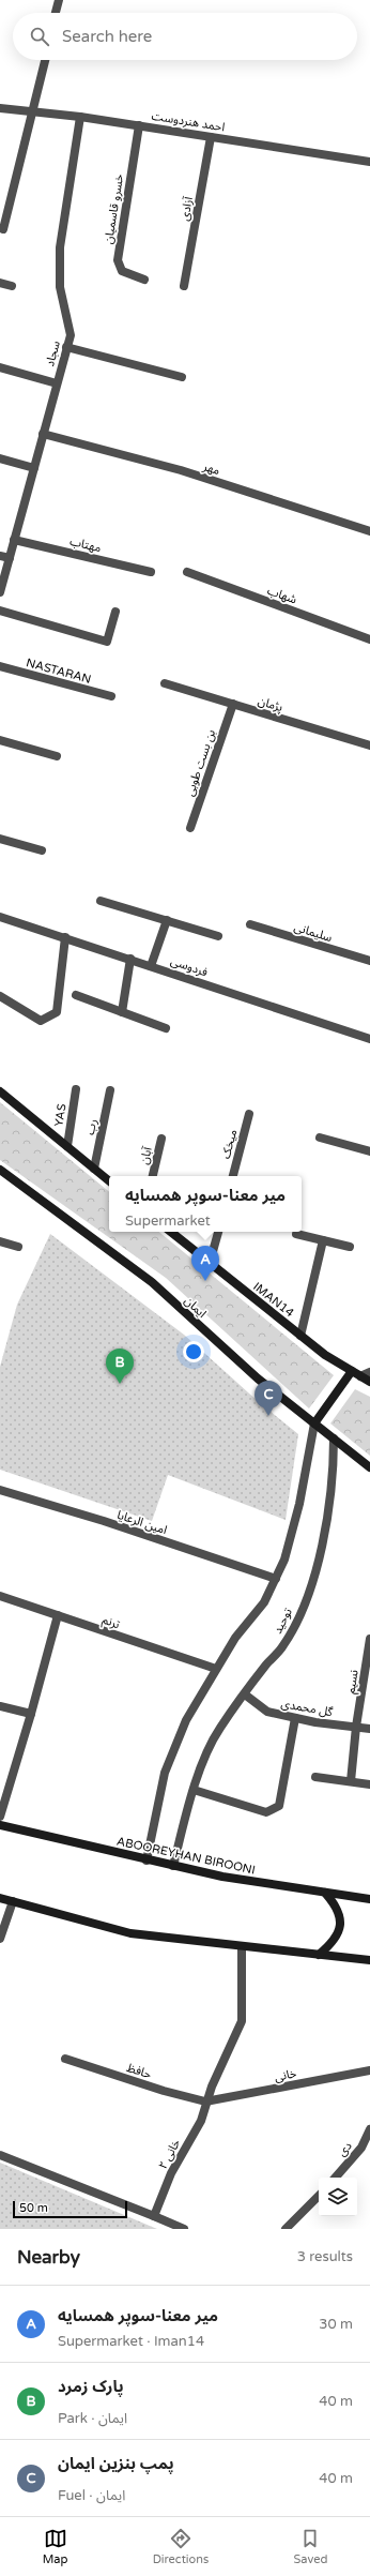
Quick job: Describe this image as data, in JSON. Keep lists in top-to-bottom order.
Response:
{
  "streets": {
    "main road": ["IMAN14", "ایمان", "ABOOREYHAN BIROONI"],
    "street": [
      "احمد هنردوست",
      "خسرو قاسمیان",
      "آزادی",
      "سجاد",
      "مهر",
      "مهتاب",
      "شهاب",
      "NASTARAN",
      "پژمان",
      "بن بست طوبی",
      "سلیمانی",
      "فردوسی",
      "YAS",
      "رب",
      "میخک",
      "آبان",
      "امین الرعایا",
      "توحید",
      "ترنم",
      "نسیم",
      "گل محمدی",
      "حافظ",
      "خانی",
      "دی",
      "خانی ۲"
    ]
  },
  "crossings": [
    ["احمد هنردوست", "خسرو قاسمیان"],
    ["احمد هنردوست", "آزادی"],
    ["احمد هنردوست", "سجاد"],
    ["سجاد", "مهر"],
    ["سجاد", "مهتاب"],
    ["پژمان", "بن بست طوبی"],
    ["ایمان", "توحید"],
    ["توحید", "گل محمدی"],
    ["توحید", "ABOOREYHAN BIROONI"],
    ["نسیم", "گل محمدی"],
    ["حافظ", "خانی"],
    ["حافظ", "خانی ۲"],
    ["خانی", "خانی ۲"]
  ],
  "scale_bar": "50 m",
  "page": {
    "search": "Search here",
    "popup": ["میر معنا-سوپر همسایه", "Supermarket"],
    "pins": ["A", "B", "C"],
    "scale": "50 m",
    "heading": ["Nearby", "3 results"],
    "list": [
      {
        "mark": "A",
        "name": "میر معنا-سوپر همسایه",
        "note": "Supermarket · Iman14",
        "value": "30 m"
      },
      {
        "mark": "B",
        "name": "پارک زمرد",
        "note": "Park · ایمان",
        "value": "40 m"
      },
      {
        "mark": "C",
        "name": "پمپ بنزین ایمان",
        "note": "Fuel · ایمان",
        "value": "40 m"
      }
    ],
    "nav": ["Map", "Directions", "Saved"]
  }
}
